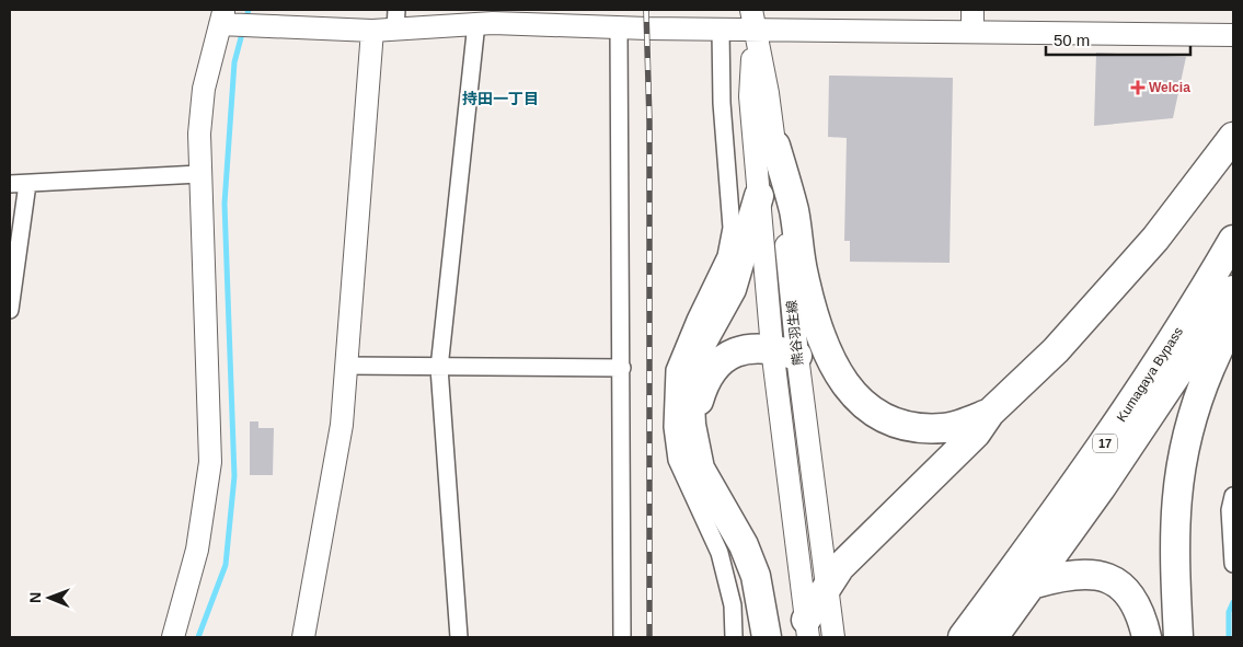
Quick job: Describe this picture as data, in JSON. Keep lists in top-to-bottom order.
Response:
{
  "streets": {
    "highway": ["Kumagaya Bypass", "17"],
    "street": ["熊谷羽生線"]
  },
  "districts": ["持田一丁目"],
  "places": {
    "health": ["Welcia"]
  },
  "scale_bar": "50 m",
  "north": "left"
}
